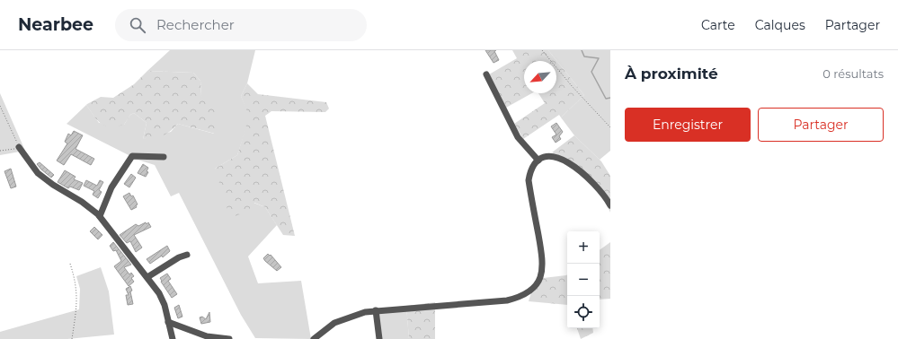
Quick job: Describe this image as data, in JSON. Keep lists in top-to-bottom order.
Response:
{
  "north": "bottom left",
  "page": {
    "header": "Nearbee",
    "search": "Rechercher",
    "nav": ["Carte", "Calques", "Partager"],
    "heading": ["À proximité", "0 résultats"],
    "buttons": ["Enregistrer", "Partager"],
    "map_buttons": ["+", "−"]
  }
}
